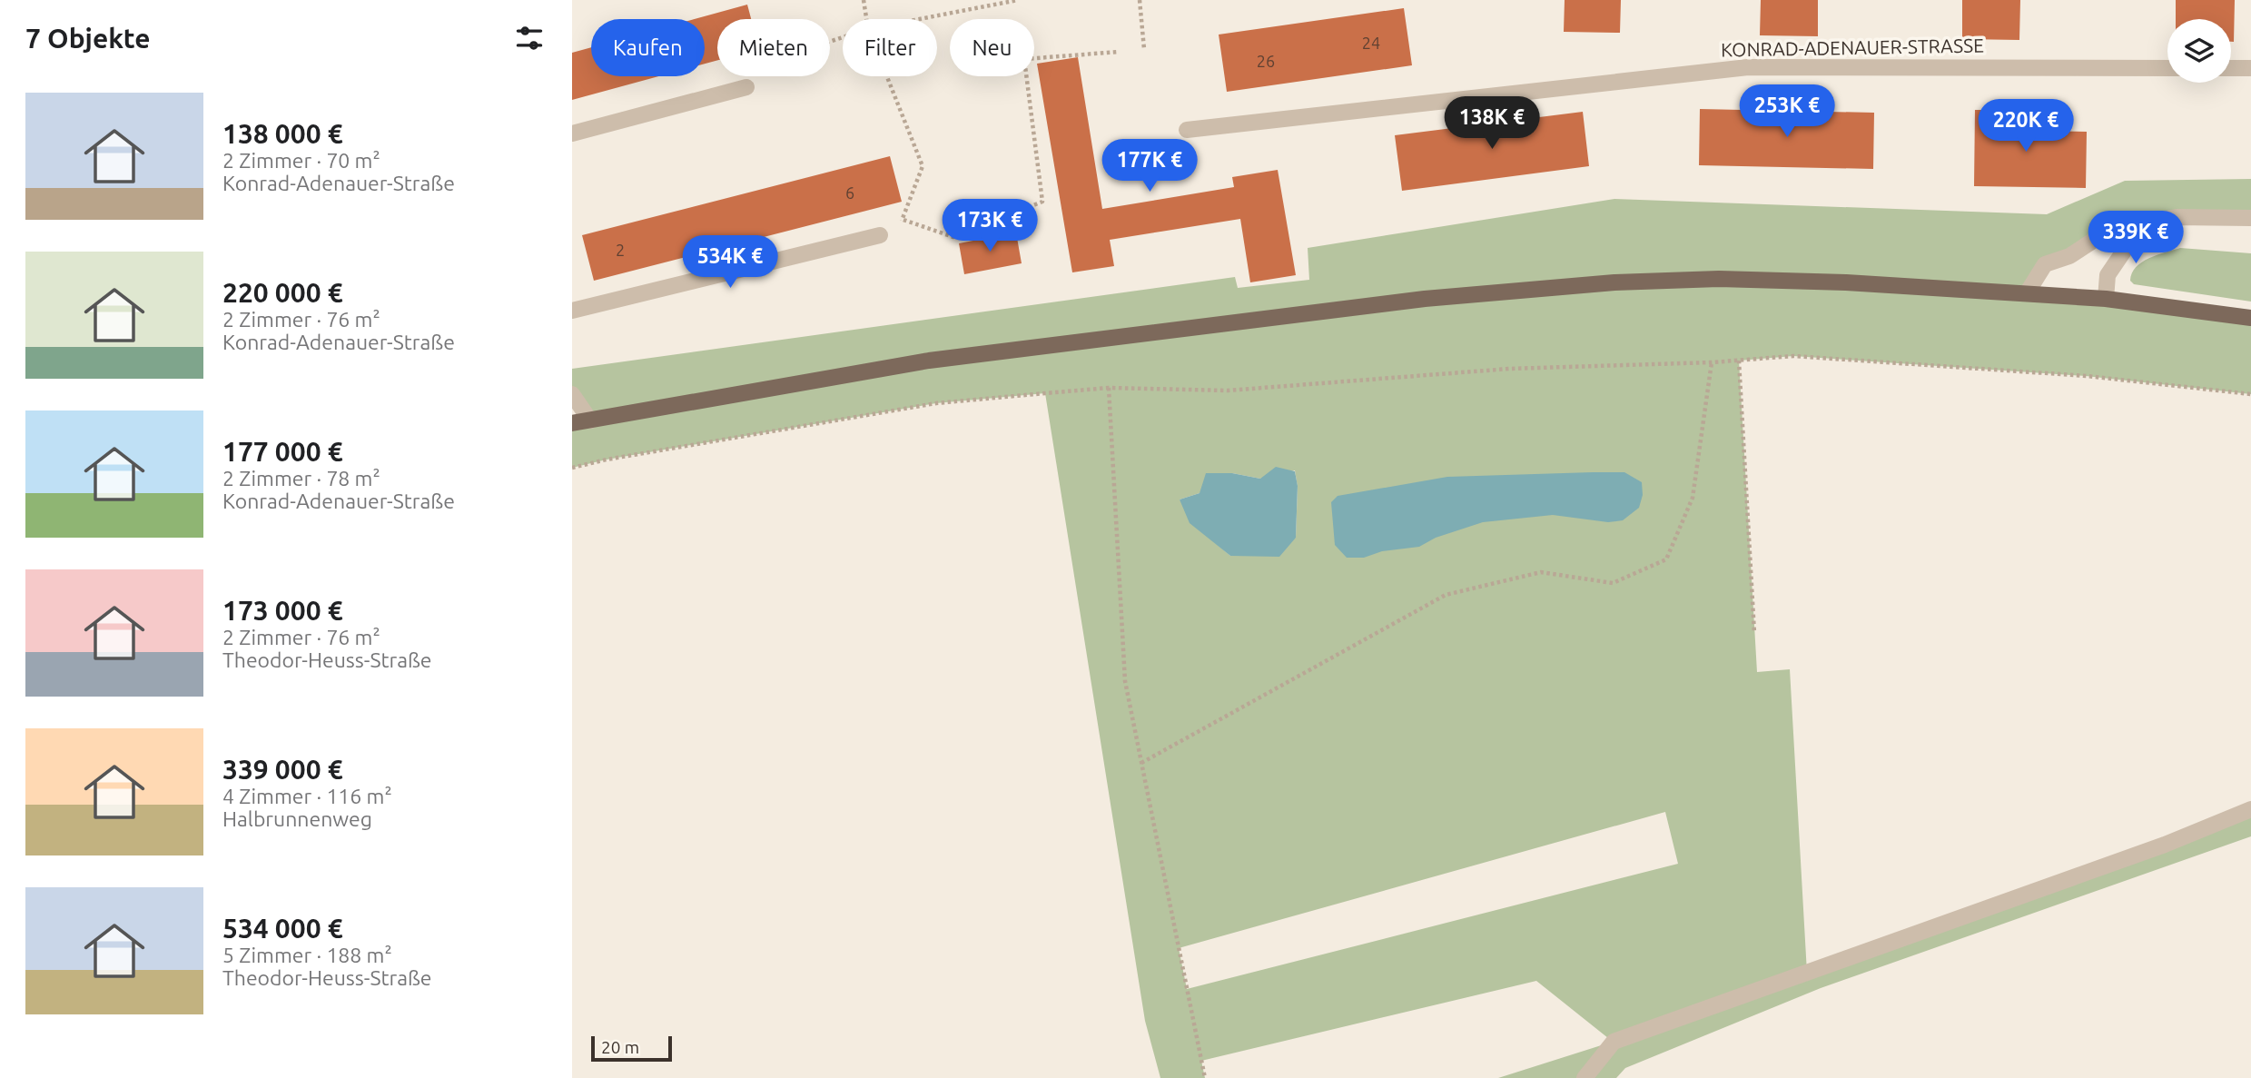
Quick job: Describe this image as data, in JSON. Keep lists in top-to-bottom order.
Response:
{
  "streets": {
    "street": ["KONRAD-ADENAUER-STRASSE"]
  },
  "house_numbers": [
    "24",
    "26",
    "6",
    "2"
  ],
  "scale_bar": "20 m",
  "page": {
    "heading": "7 Objekte",
    "chip": [
      "Kaufen",
      "Mieten",
      "Filter",
      "Neu"
    ],
    "list": [
      {
        "name": "138 000 €",
        "note": "2 Zimmer · 70 m² · Konrad-Adenauer-Straße"
      },
      {
        "name": "220 000 €",
        "note": "2 Zimmer · 76 m² · Konrad-Adenauer-Straße"
      },
      {
        "name": "177 000 €",
        "note": "2 Zimmer · 78 m² · Konrad-Adenauer-Straße"
      },
      {
        "name": "173 000 €",
        "note": "2 Zimmer · 76 m² · Theodor-Heuss-Straße"
      },
      {
        "name": "339 000 €",
        "note": "4 Zimmer · 116 m² · Halbrunnenweg"
      },
      {
        "name": "534 000 €",
        "note": "5 Zimmer · 188 m² · Theodor-Heuss-Straße"
      }
    ],
    "price": [
      "253K €",
      "138K €",
      "220K €",
      "177K €",
      "173K €",
      "339K €",
      "534K €"
    ],
    "scale": "20 m"
  }
}
